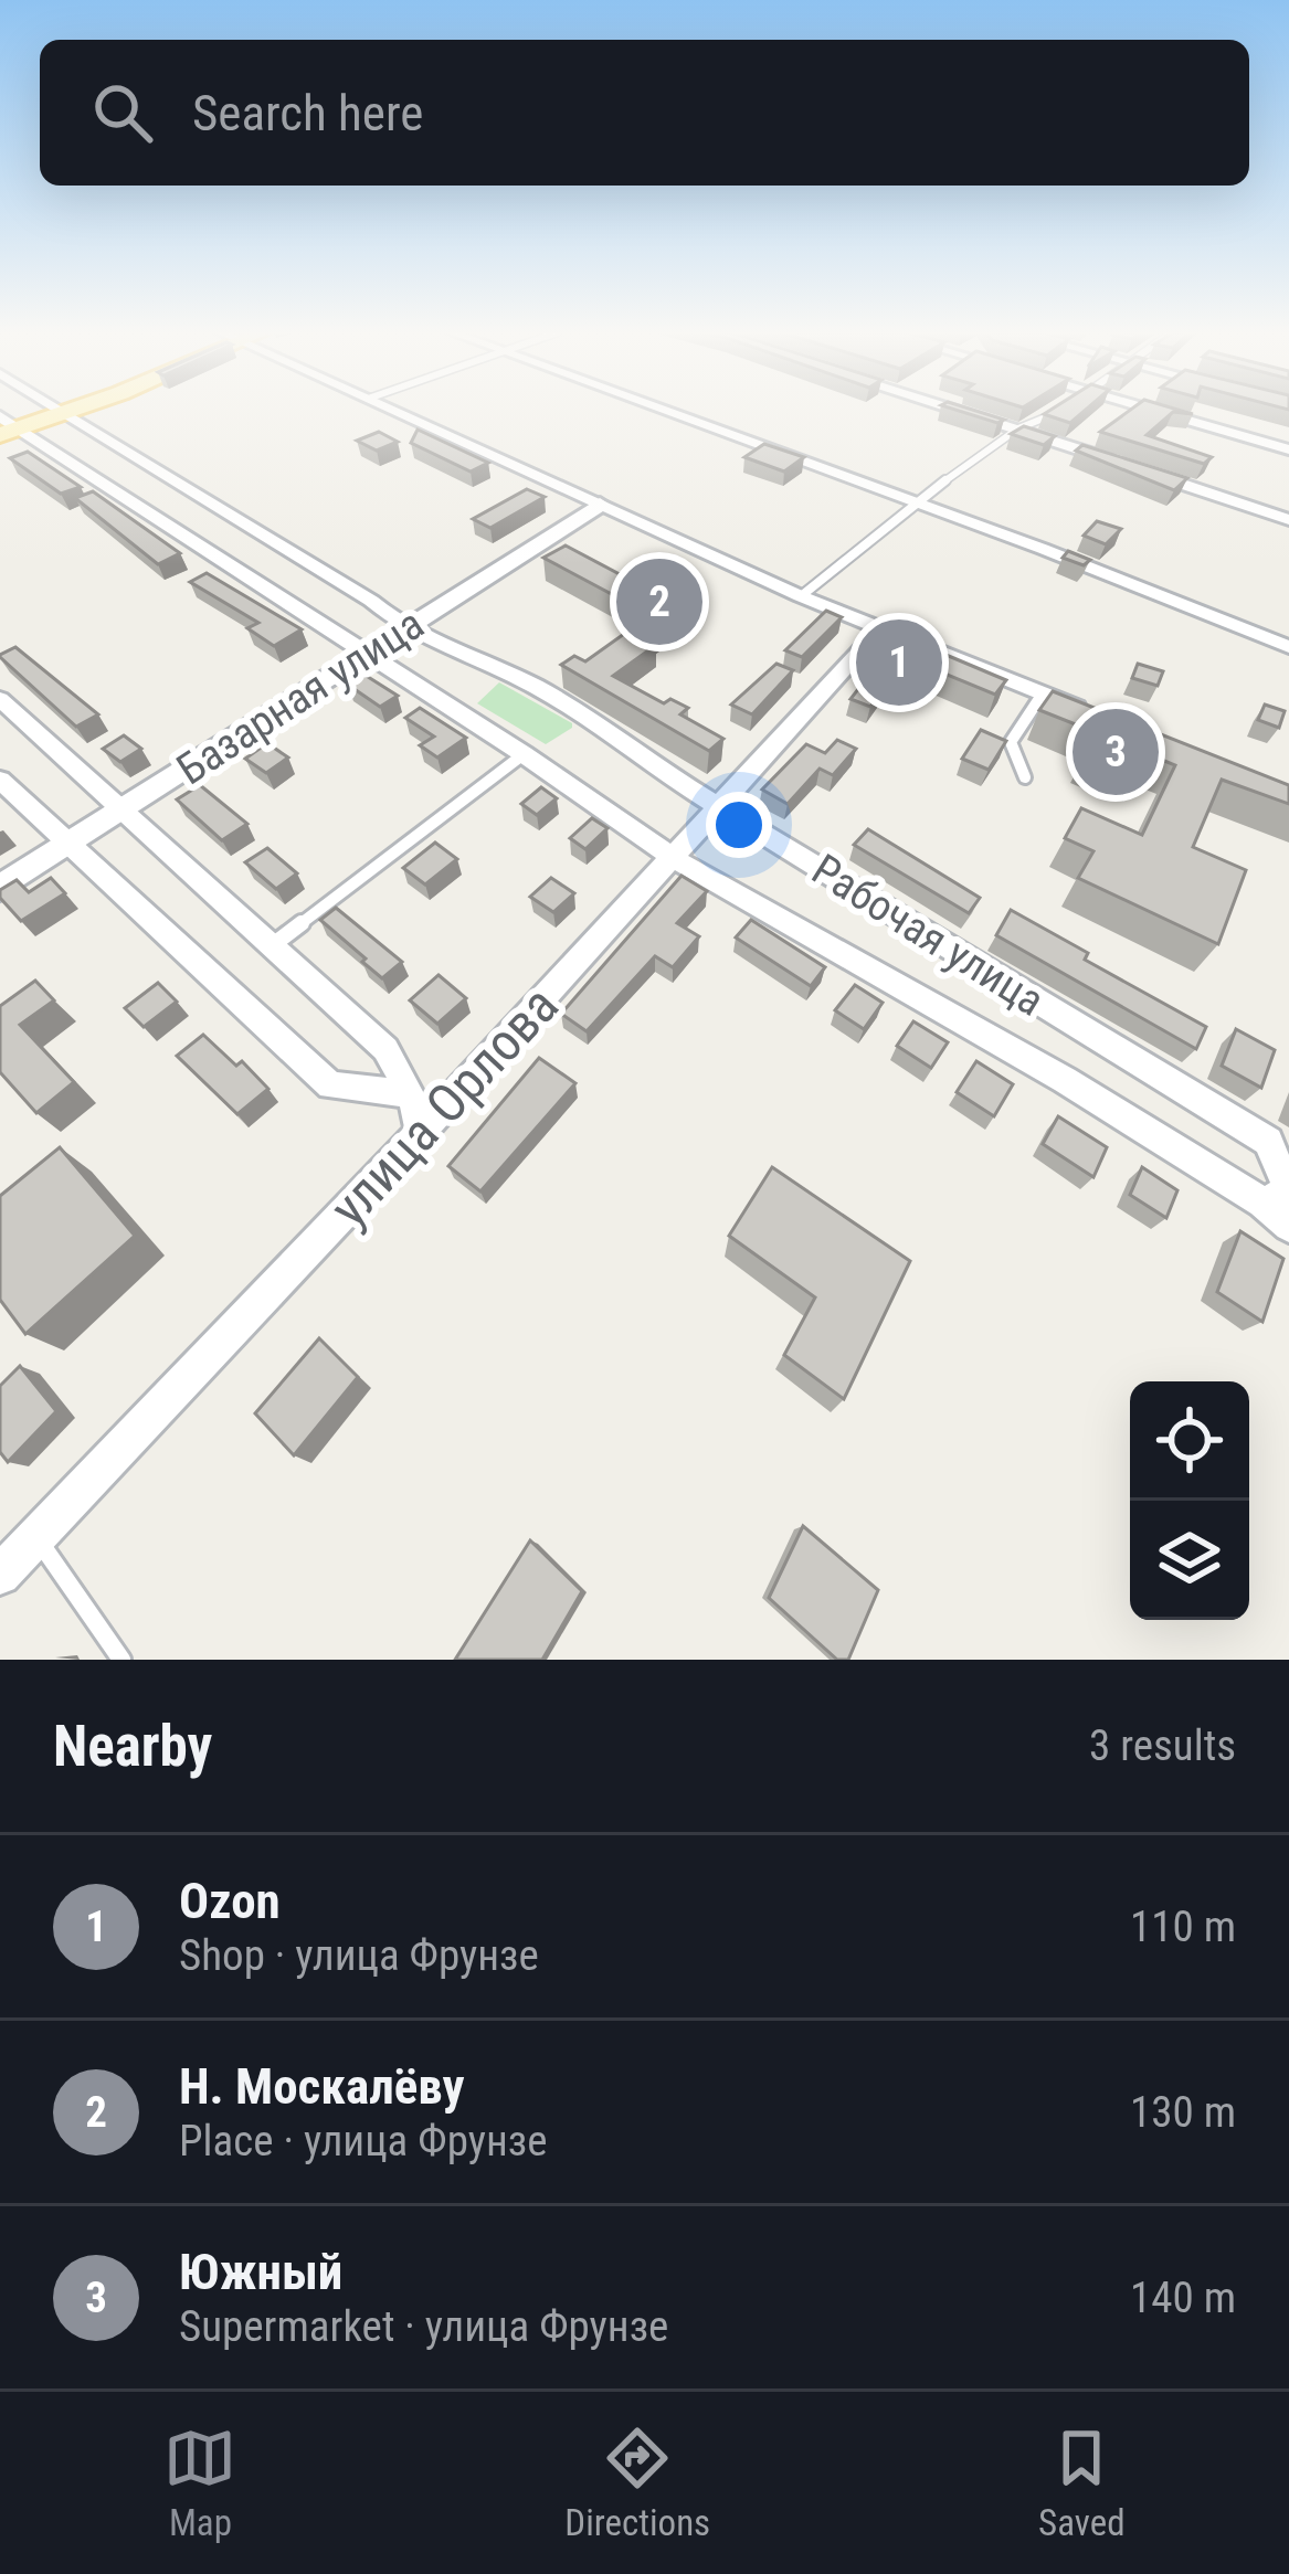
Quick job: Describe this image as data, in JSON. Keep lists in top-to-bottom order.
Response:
{
  "streets": {
    "street": ["Базарная улица", "Рабочая улица", "улица Орлова"]
  },
  "crossings": [
    ["Базарная улица", "Рабочая улица"],
    ["Рабочая улица", "улица Орлова"]
  ],
  "page": {
    "search": "Search here",
    "pins": ["2", "1", "3"],
    "heading": ["Nearby", "3 results"],
    "list": [
      {
        "mark": "1",
        "name": "Ozon",
        "note": "Shop · улица Фрунзе",
        "value": "110 m"
      },
      {
        "mark": "2",
        "name": "Н. Москалёву",
        "note": "Place · улица Фрунзе",
        "value": "130 m"
      },
      {
        "mark": "3",
        "name": "Южный",
        "note": "Supermarket · улица Фрунзе",
        "value": "140 m"
      }
    ],
    "nav": ["Map", "Directions", "Saved"]
  }
}
